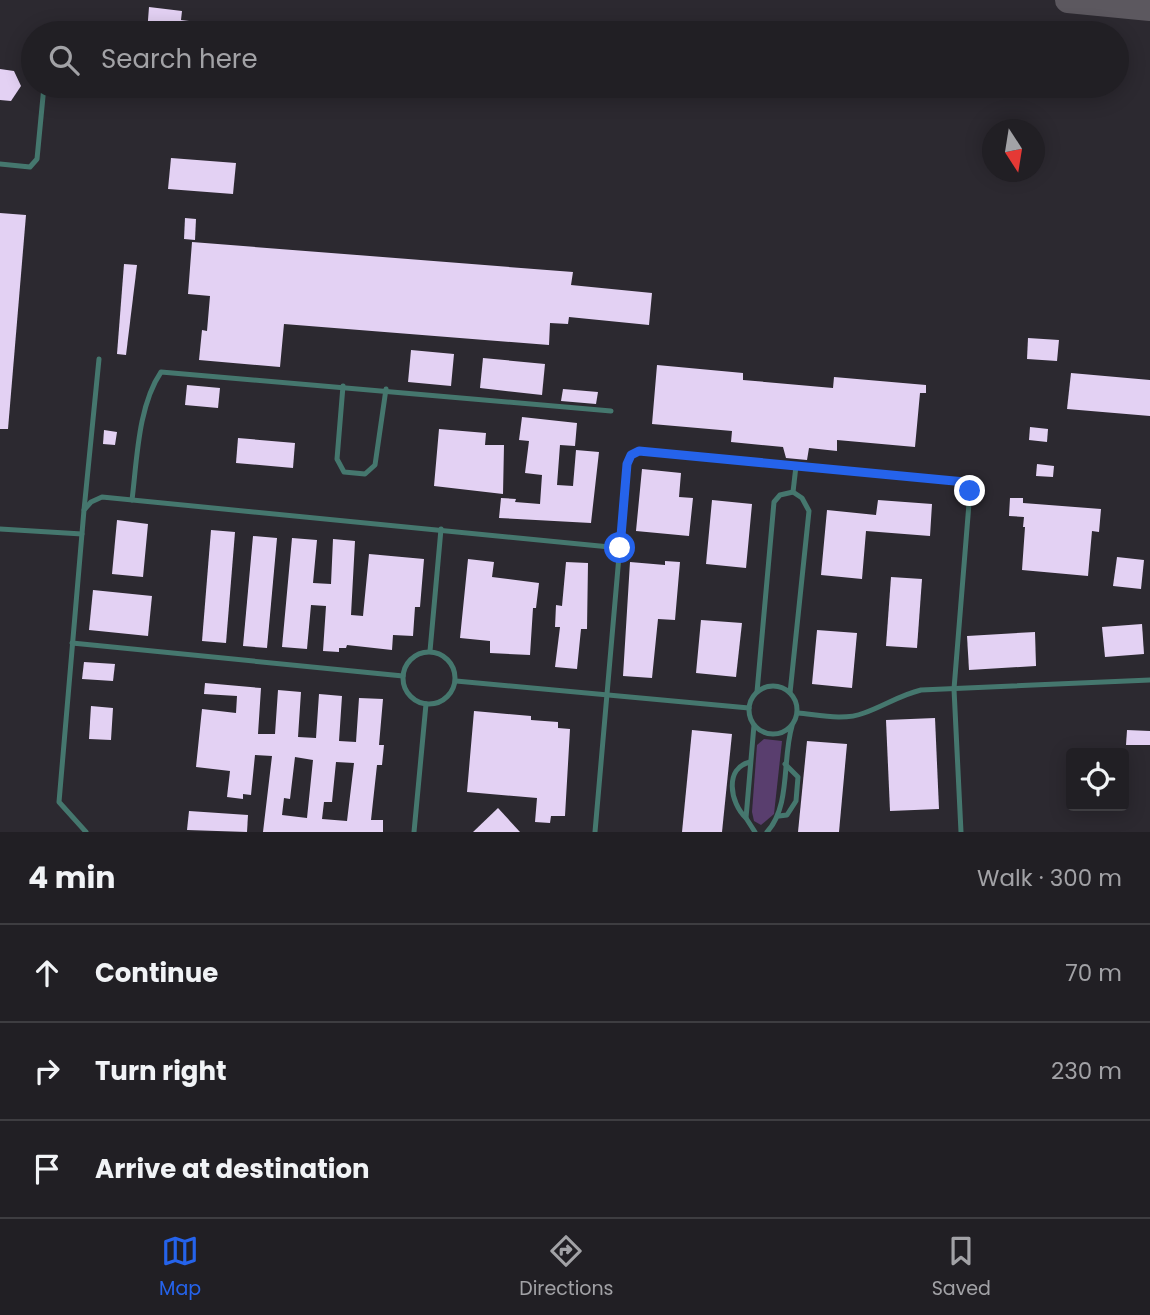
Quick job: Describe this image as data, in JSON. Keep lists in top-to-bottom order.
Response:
{
  "north": "bottom",
  "page": {
    "search": "Search here",
    "heading": ["4 min", "Walk · 300 m"],
    "list": [
      ["Continue", "70 m"],
      ["Turn right", "230 m"],
      "Arrive at destination"
    ],
    "nav": ["Map", "Directions", "Saved"]
  }
}
